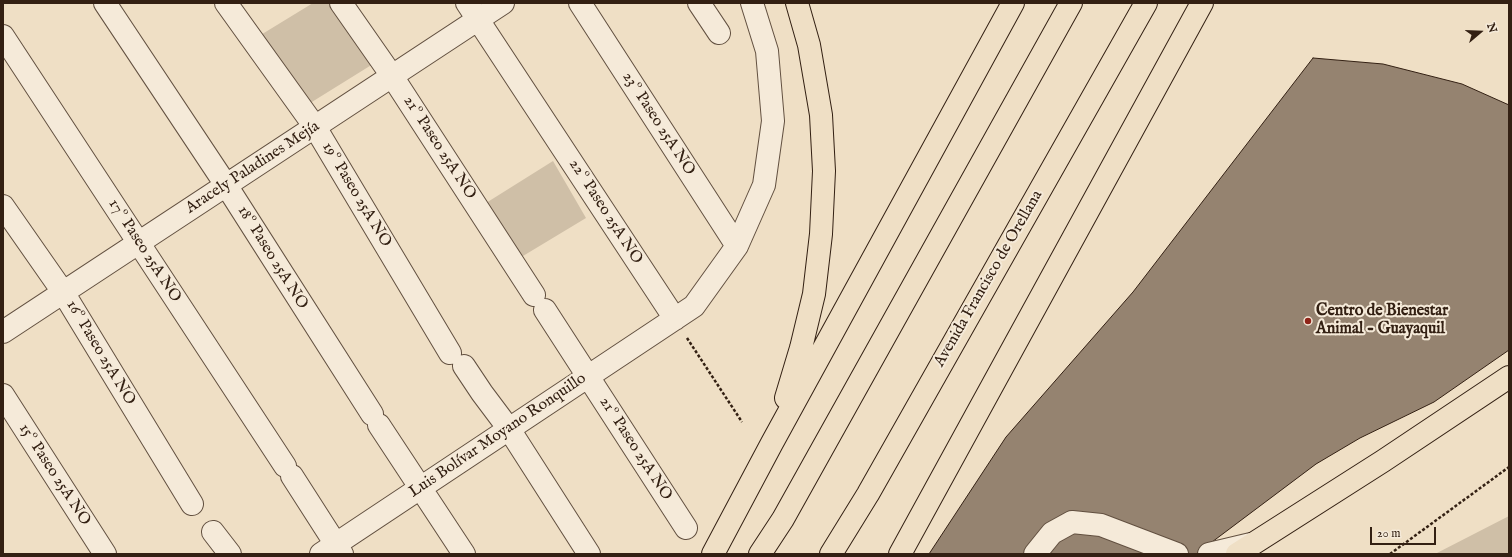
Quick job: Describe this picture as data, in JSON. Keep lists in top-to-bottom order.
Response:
{
  "streets": {
    "main road": ["Avenida Francisco de Orellana"],
    "street": [
      "23º Paseo 25A NO",
      "21º Paseo 25A NO",
      "Aracely Paladines Mejía",
      "19º Paseo 25A NO",
      "22º Paseo 25A NO",
      "17º Paseo 25A NO",
      "18º Paseo 25A NO",
      "16º Paseo 25A NO",
      "Luis Bolívar Moyano Ronquillo",
      "15º Paseo 25A NO"
    ]
  },
  "crossings": [
    ["23º Paseo 25A NO", "Luis Bolívar Moyano Ronquillo"],
    ["21º Paseo 25A NO", "Aracely Paladines Mejía"],
    ["21º Paseo 25A NO", "Luis Bolívar Moyano Ronquillo"],
    ["Aracely Paladines Mejía", "19º Paseo 25A NO"],
    ["Aracely Paladines Mejía", "22º Paseo 25A NO"],
    ["Aracely Paladines Mejía", "17º Paseo 25A NO"],
    ["Aracely Paladines Mejía", "18º Paseo 25A NO"],
    ["Aracely Paladines Mejía", "16º Paseo 25A NO"],
    ["19º Paseo 25A NO", "Luis Bolívar Moyano Ronquillo"],
    ["22º Paseo 25A NO", "Luis Bolívar Moyano Ronquillo"],
    ["17º Paseo 25A NO", "Luis Bolívar Moyano Ronquillo"],
    ["18º Paseo 25A NO", "Luis Bolívar Moyano Ronquillo"]
  ],
  "places": ["Centro de Bienestar Animal - Guayaquil"],
  "scale_bar": "20 m",
  "north": "right"
}
